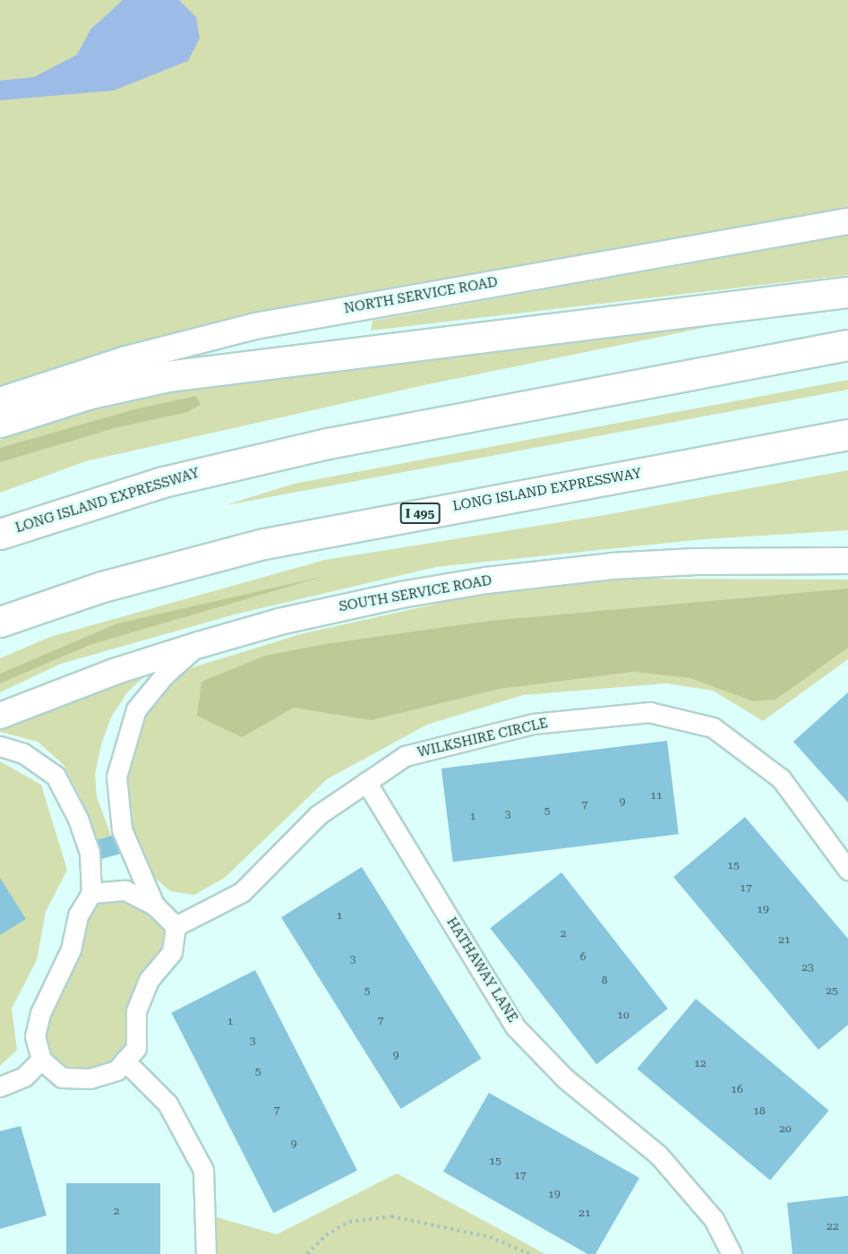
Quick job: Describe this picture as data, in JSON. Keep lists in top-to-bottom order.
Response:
{
  "streets": {
    "highway": ["LONG ISLAND EXPRESSWAY", "I 495"],
    "main road": ["NORTH SERVICE ROAD", "SOUTH SERVICE ROAD"],
    "street": ["WILKSHIRE CIRCLE", "HATHAWAY LANE"]
  },
  "crossings": [
    ["WILKSHIRE CIRCLE", "HATHAWAY LANE"]
  ],
  "house_numbers": [
    "11",
    "9",
    "7",
    "5",
    "3",
    "1",
    "15",
    "17",
    "19",
    "1",
    "2",
    "21",
    "6",
    "3",
    "23",
    "8",
    "5",
    "25",
    "10",
    "7",
    "1",
    "3",
    "9",
    "12",
    "5",
    "16",
    "7",
    "18",
    "20",
    "9",
    "15",
    "17",
    "19",
    "2",
    "21",
    "22"
  ]
}
